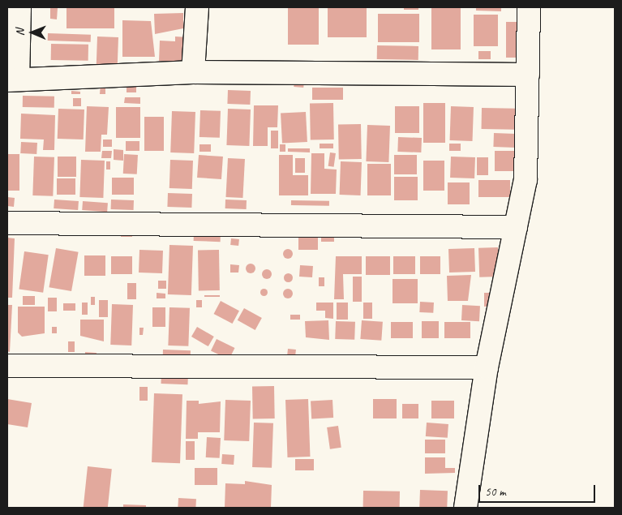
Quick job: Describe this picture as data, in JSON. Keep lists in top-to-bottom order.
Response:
{
  "scale_bar": "50 m",
  "north": "left"
}
